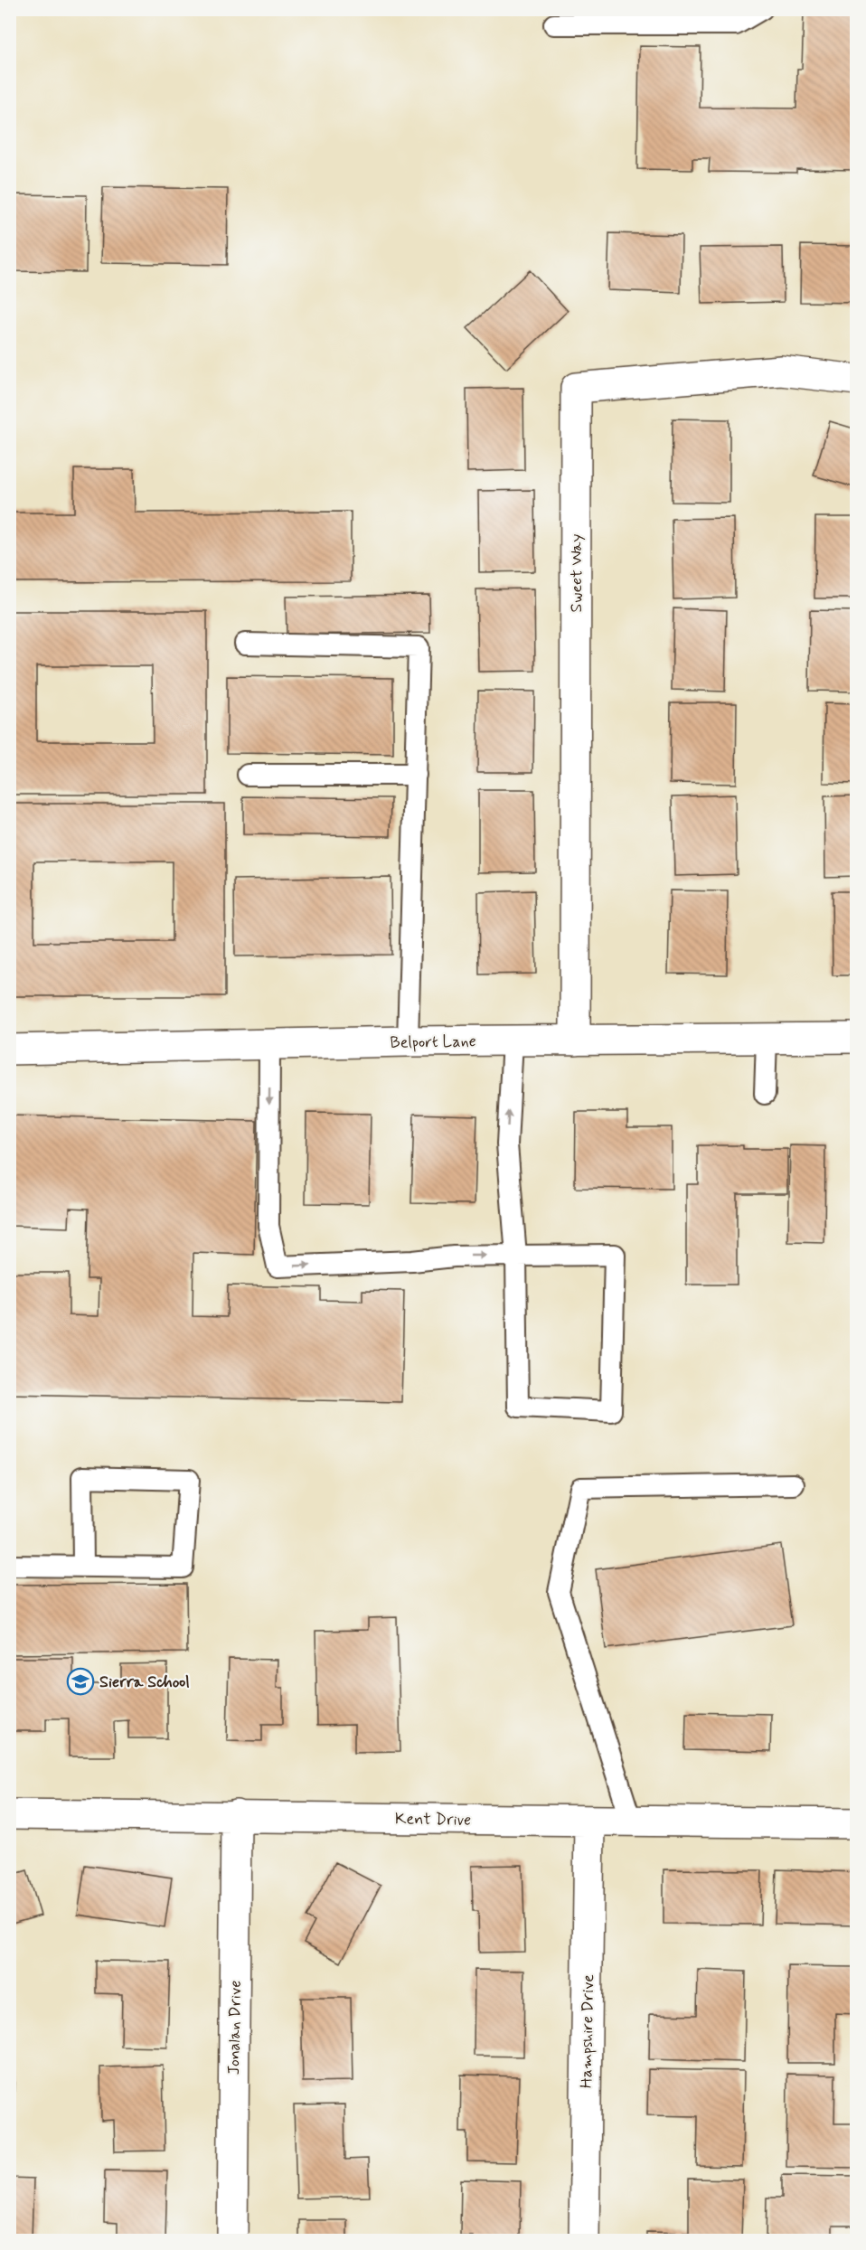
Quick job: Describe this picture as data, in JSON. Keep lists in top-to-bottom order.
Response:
{
  "streets": {
    "street": [
      "Sweet Way",
      "Belport Lane",
      "Kent Drive",
      "Jonalan Drive",
      "Hampshire Drive"
    ]
  },
  "crossings": [
    ["Sweet Way", "Belport Lane"],
    ["Kent Drive", "Jonalan Drive"],
    ["Kent Drive", "Hampshire Drive"]
  ],
  "places": {
    "school or university": ["Sierra School"]
  }
}
